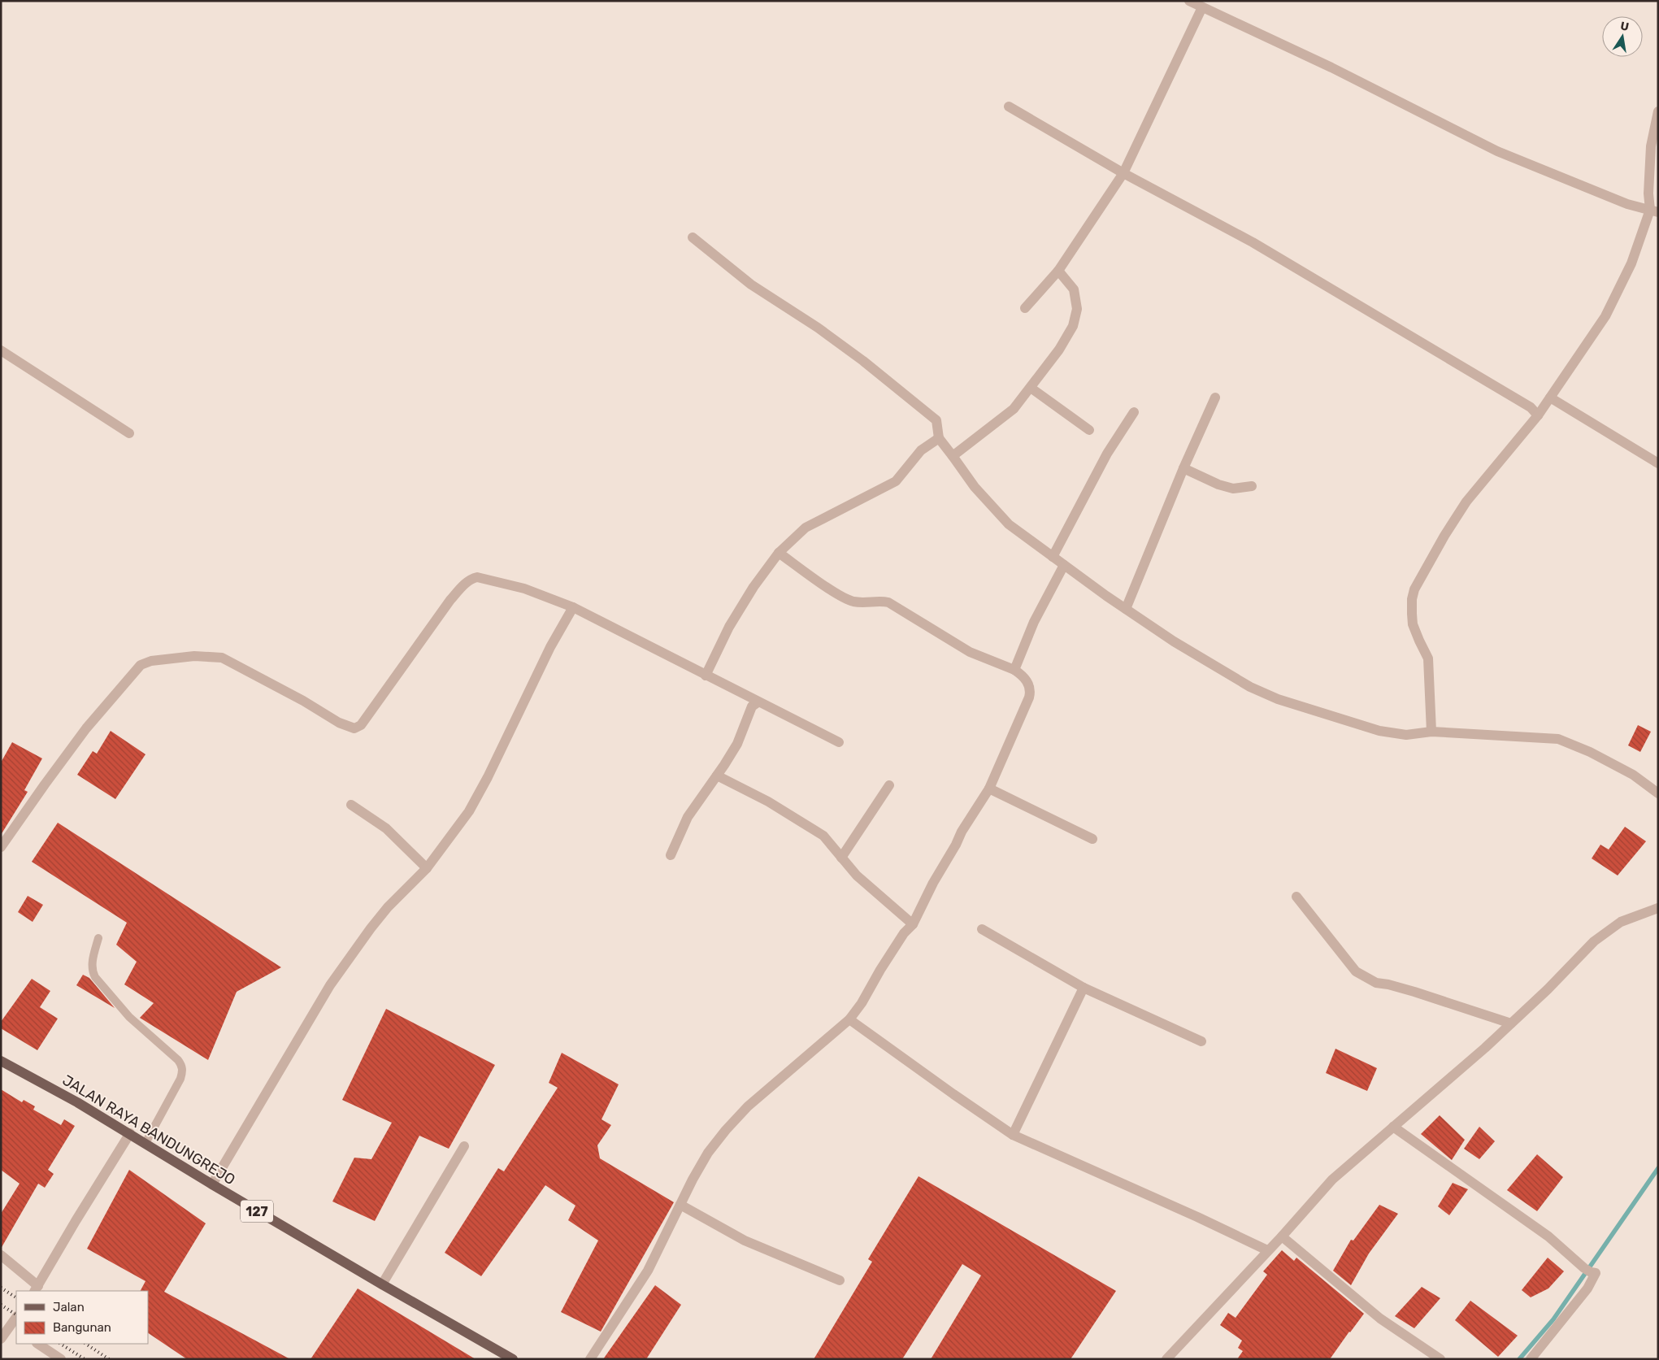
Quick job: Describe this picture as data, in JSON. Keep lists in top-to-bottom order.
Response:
{
  "streets": {
    "main road": ["JALAN RAYA BANDUNGREJO", "127"]
  },
  "legend": ["Jalan", "Bangunan"],
  "north": "top"
}
